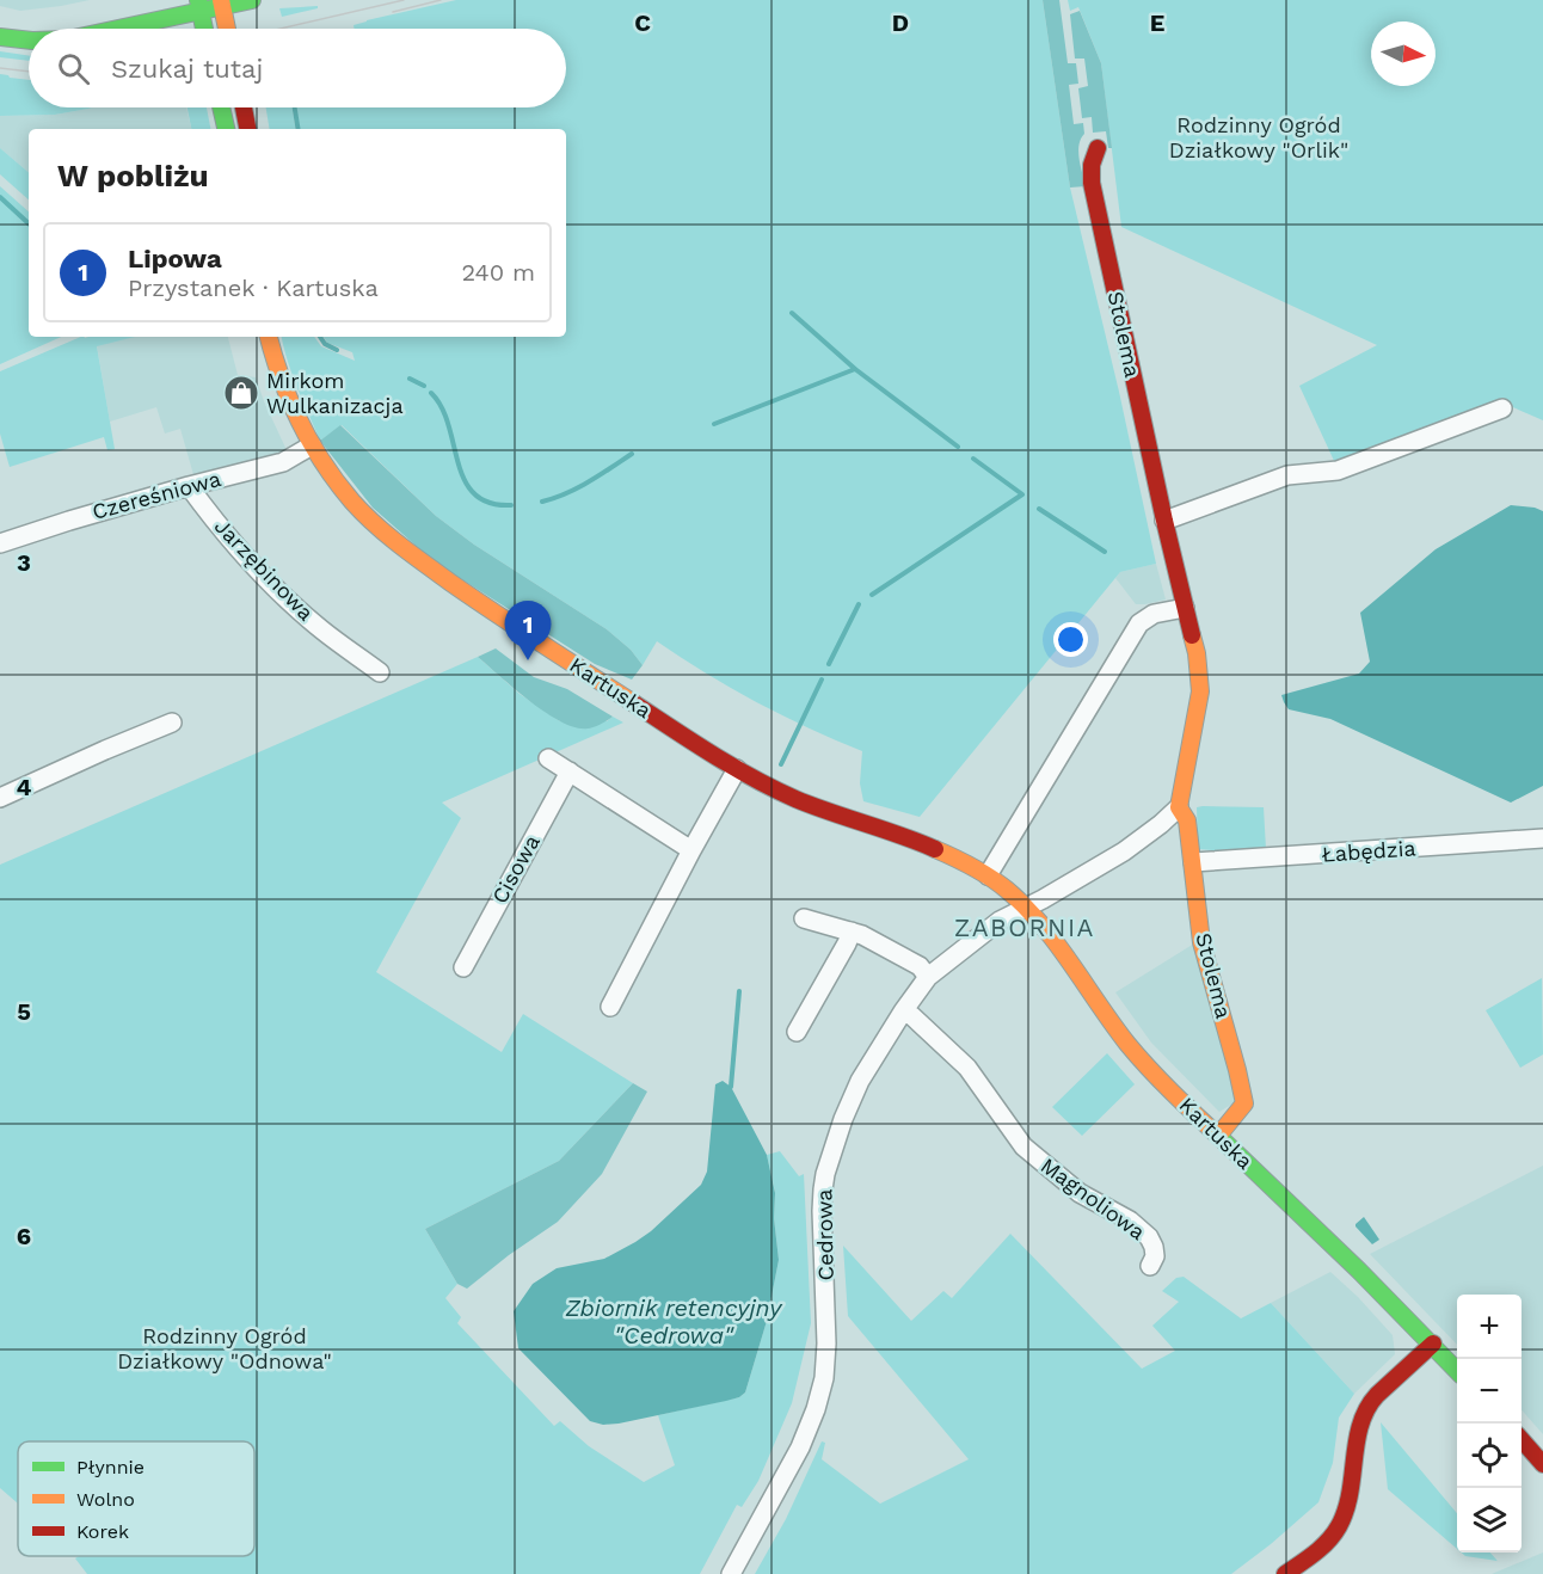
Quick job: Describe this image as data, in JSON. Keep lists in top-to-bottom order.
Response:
{
  "streets": {
    "street": [
      "Stolema",
      "Czereśniowa",
      "Jarzębinowa",
      "Kartuska",
      "Łabędzia",
      "Cisowa",
      "Magnoliowa",
      "Cedrowa"
    ]
  },
  "crossings": [
    ["Stolema", "Kartuska"],
    ["Stolema", "Łabędzia"],
    ["Czereśniowa", "Jarzębinowa"],
    ["Czereśniowa", "Kartuska"],
    ["Kartuska", "Cedrowa"],
    ["Magnoliowa", "Cedrowa"]
  ],
  "districts": ["ZABORNIA"],
  "water": ["Zbiornik retencyjny \"Cedrowa\""],
  "parks": ["Rodzinny Ogród Działkowy \"Orlik\"", "Rodzinny Ogród Działkowy \"Odnowa\""],
  "places": {
    "shop": ["Mirkom Wulkanizacja"]
  },
  "legend": ["Płynnie", "Wolno", "Korek"],
  "north": "right",
  "page": {
    "search": "Szukaj tutaj",
    "heading": "W pobliżu",
    "list": [
      {
        "mark": "1",
        "name": "Lipowa",
        "note": "Przystanek · Kartuska",
        "value": "240 m"
      }
    ],
    "pins": "1",
    "map_buttons": ["+", "−"]
  },
  "grid": {
    "columns": ["C", "D", "E"],
    "rows": [
      "3",
      "4",
      "5",
      "6"
    ]
  }
}
